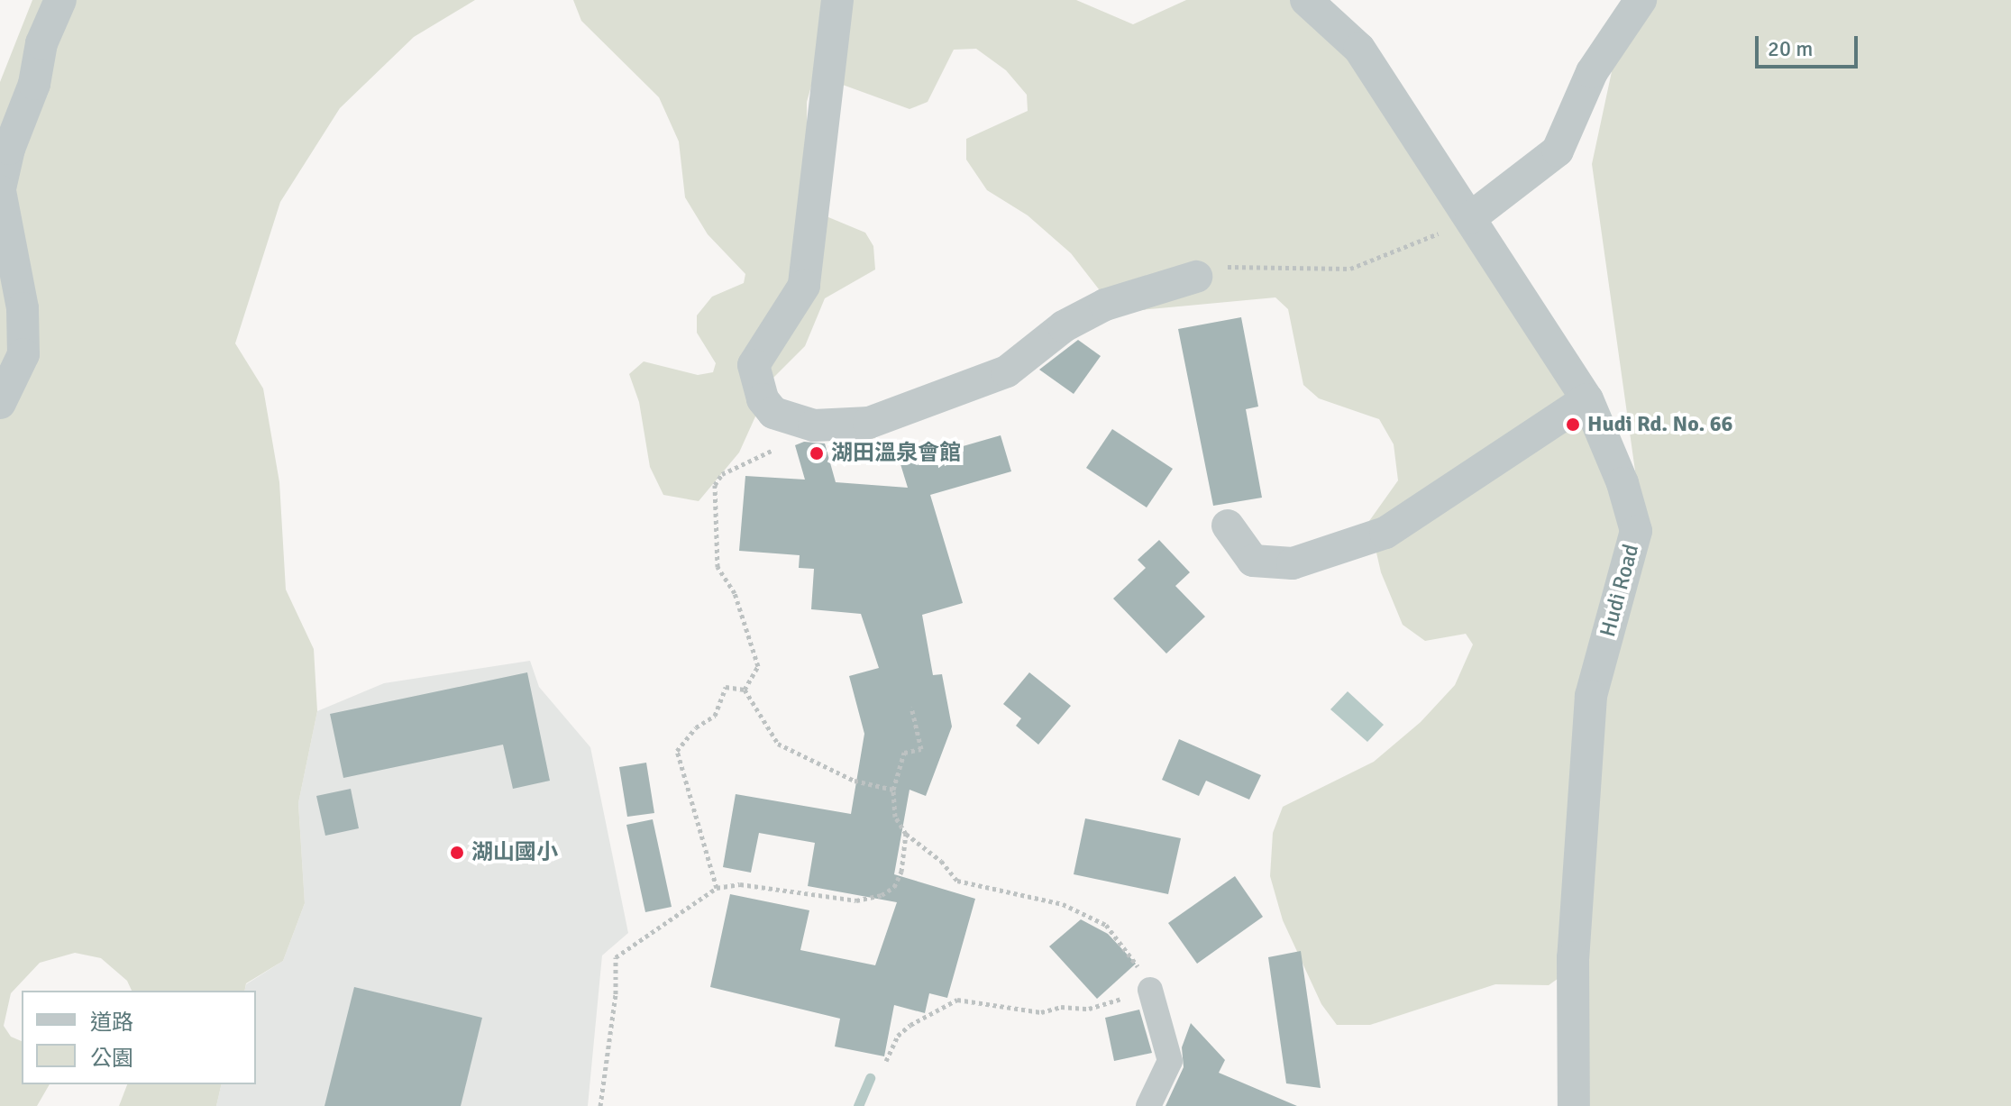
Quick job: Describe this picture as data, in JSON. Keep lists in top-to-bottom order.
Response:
{
  "streets": {
    "street": ["Hudi Road"]
  },
  "places": ["Hudi Rd. No. 66", "湖田溫泉會館", "湖山國小"],
  "legend": ["道路", "公園"],
  "scale_bar": "20 m"
}
